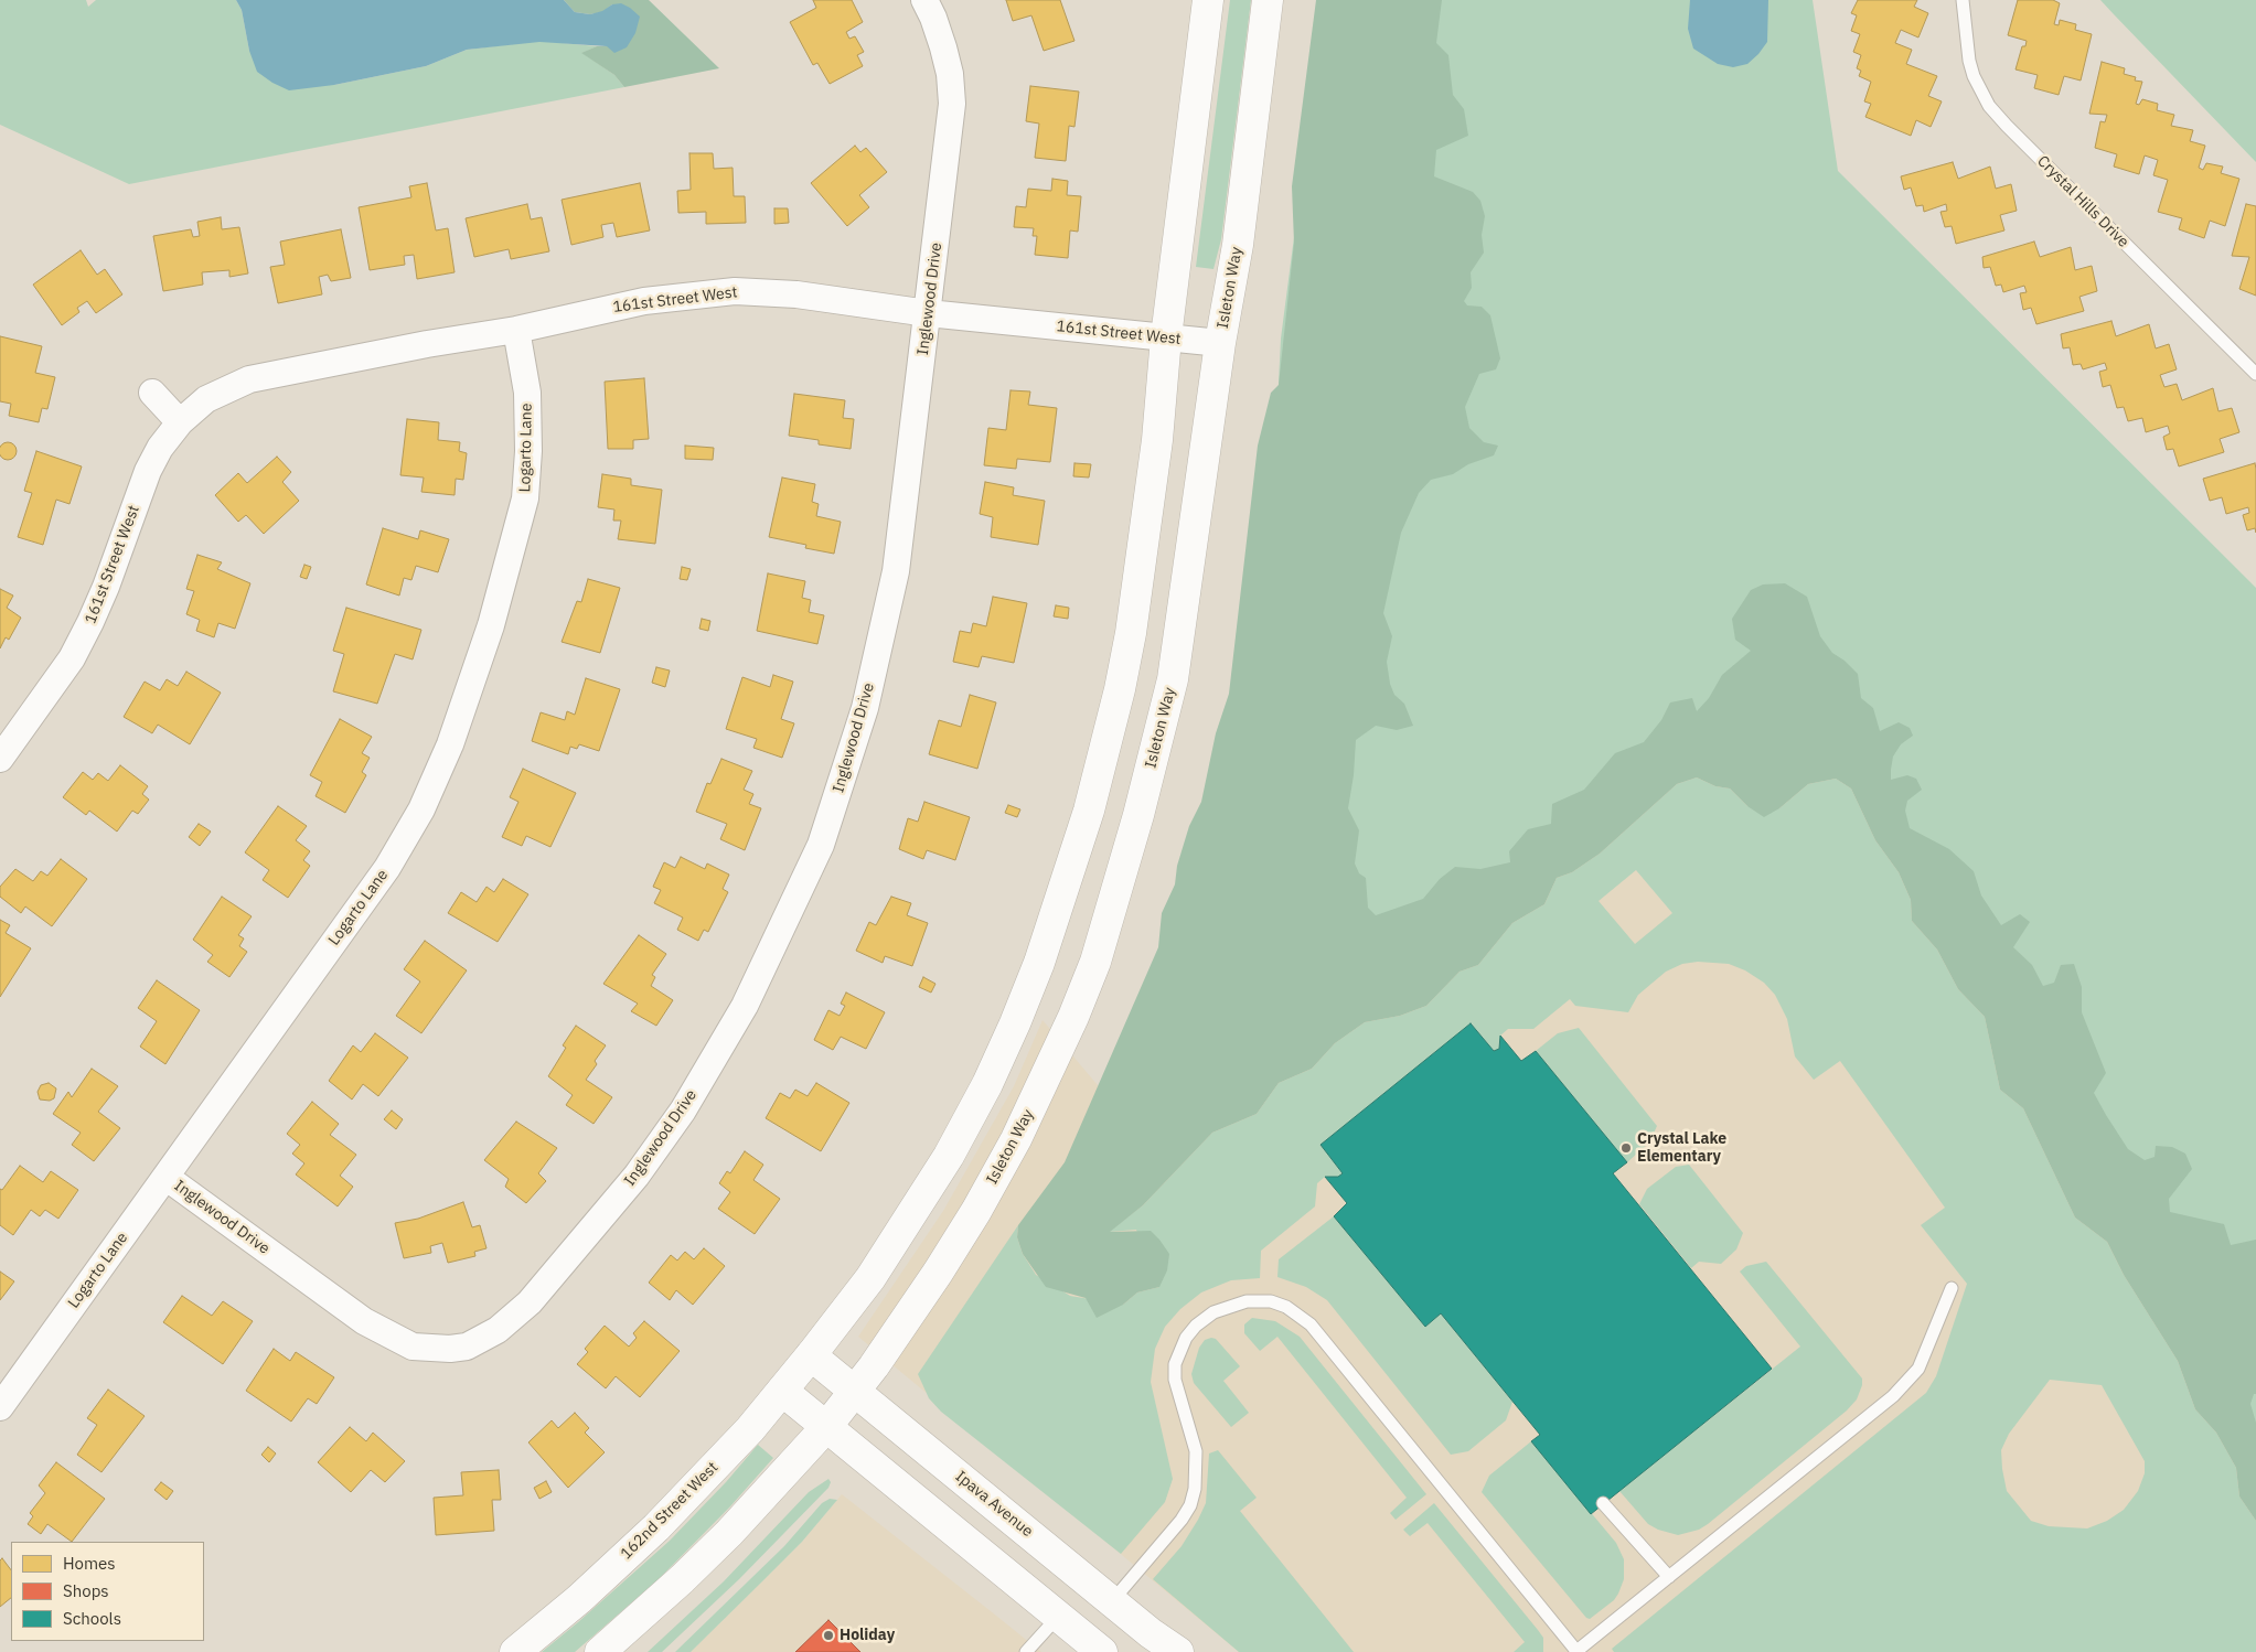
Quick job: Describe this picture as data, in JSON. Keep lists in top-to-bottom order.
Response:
{
  "streets": {
    "main road": ["Isleton Way", "Ipava Avenue", "162nd Street West"],
    "street": ["Inglewood Drive", "161st Street West", "Logarto Lane"],
    "lane": ["Crystal Hills Drive"]
  },
  "crossings": [
    ["Isleton Way", "161st Street West"],
    ["Isleton Way", "Ipava Avenue"],
    ["Inglewood Drive", "161st Street West"],
    ["Inglewood Drive", "Logarto Lane"],
    ["161st Street West", "Logarto Lane"],
    ["Ipava Avenue", "162nd Street West"]
  ],
  "places": ["Crystal Lake Elementary", "Holiday"],
  "legend": ["Homes", "Shops", "Schools"]
}
